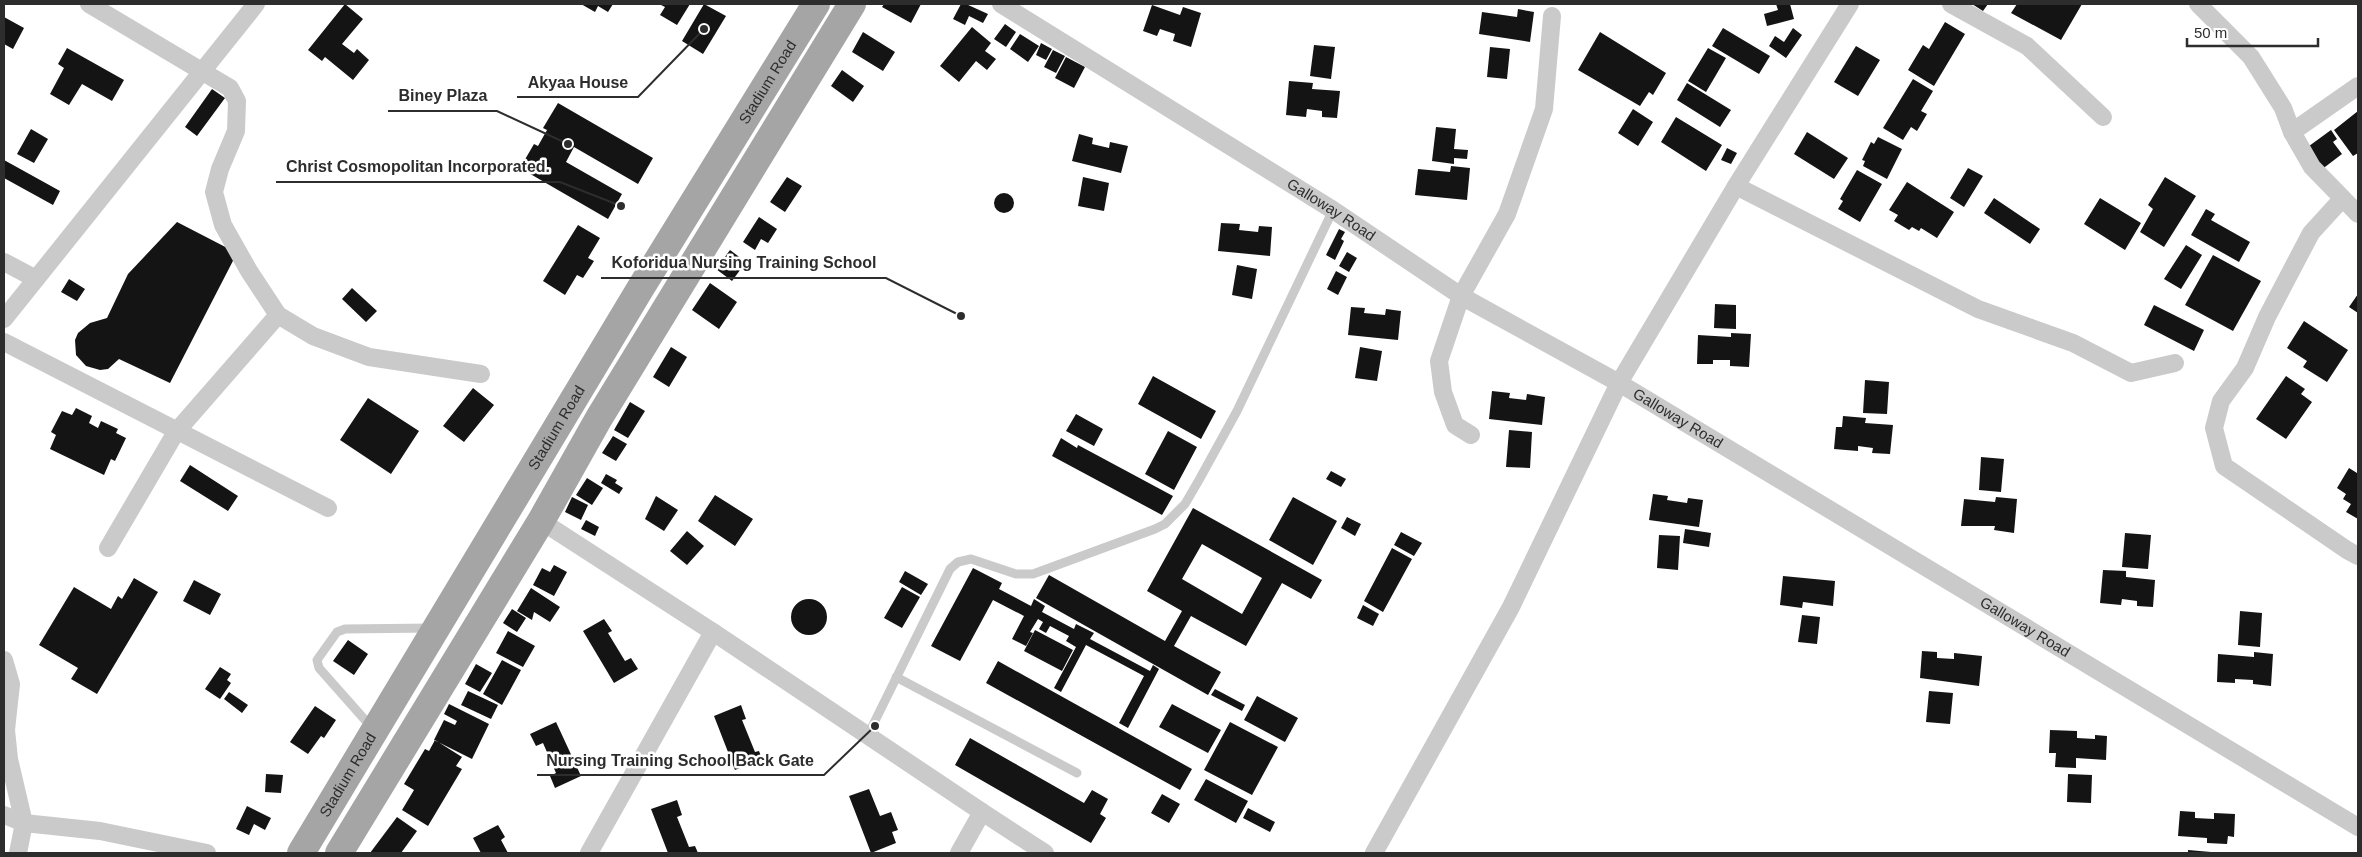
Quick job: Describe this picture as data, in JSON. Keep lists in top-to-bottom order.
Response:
{
  "streets": {
    "main road": ["Stadium Road"],
    "street": ["Galloway Road"]
  },
  "places": [
    "Akyaa House",
    "Biney Plaza",
    "Christ Cosmopolitan Incorporated.",
    "Koforidua Nursing Training School",
    "Nursing Training School Back Gate"
  ],
  "scale_bar": "50 m"
}
